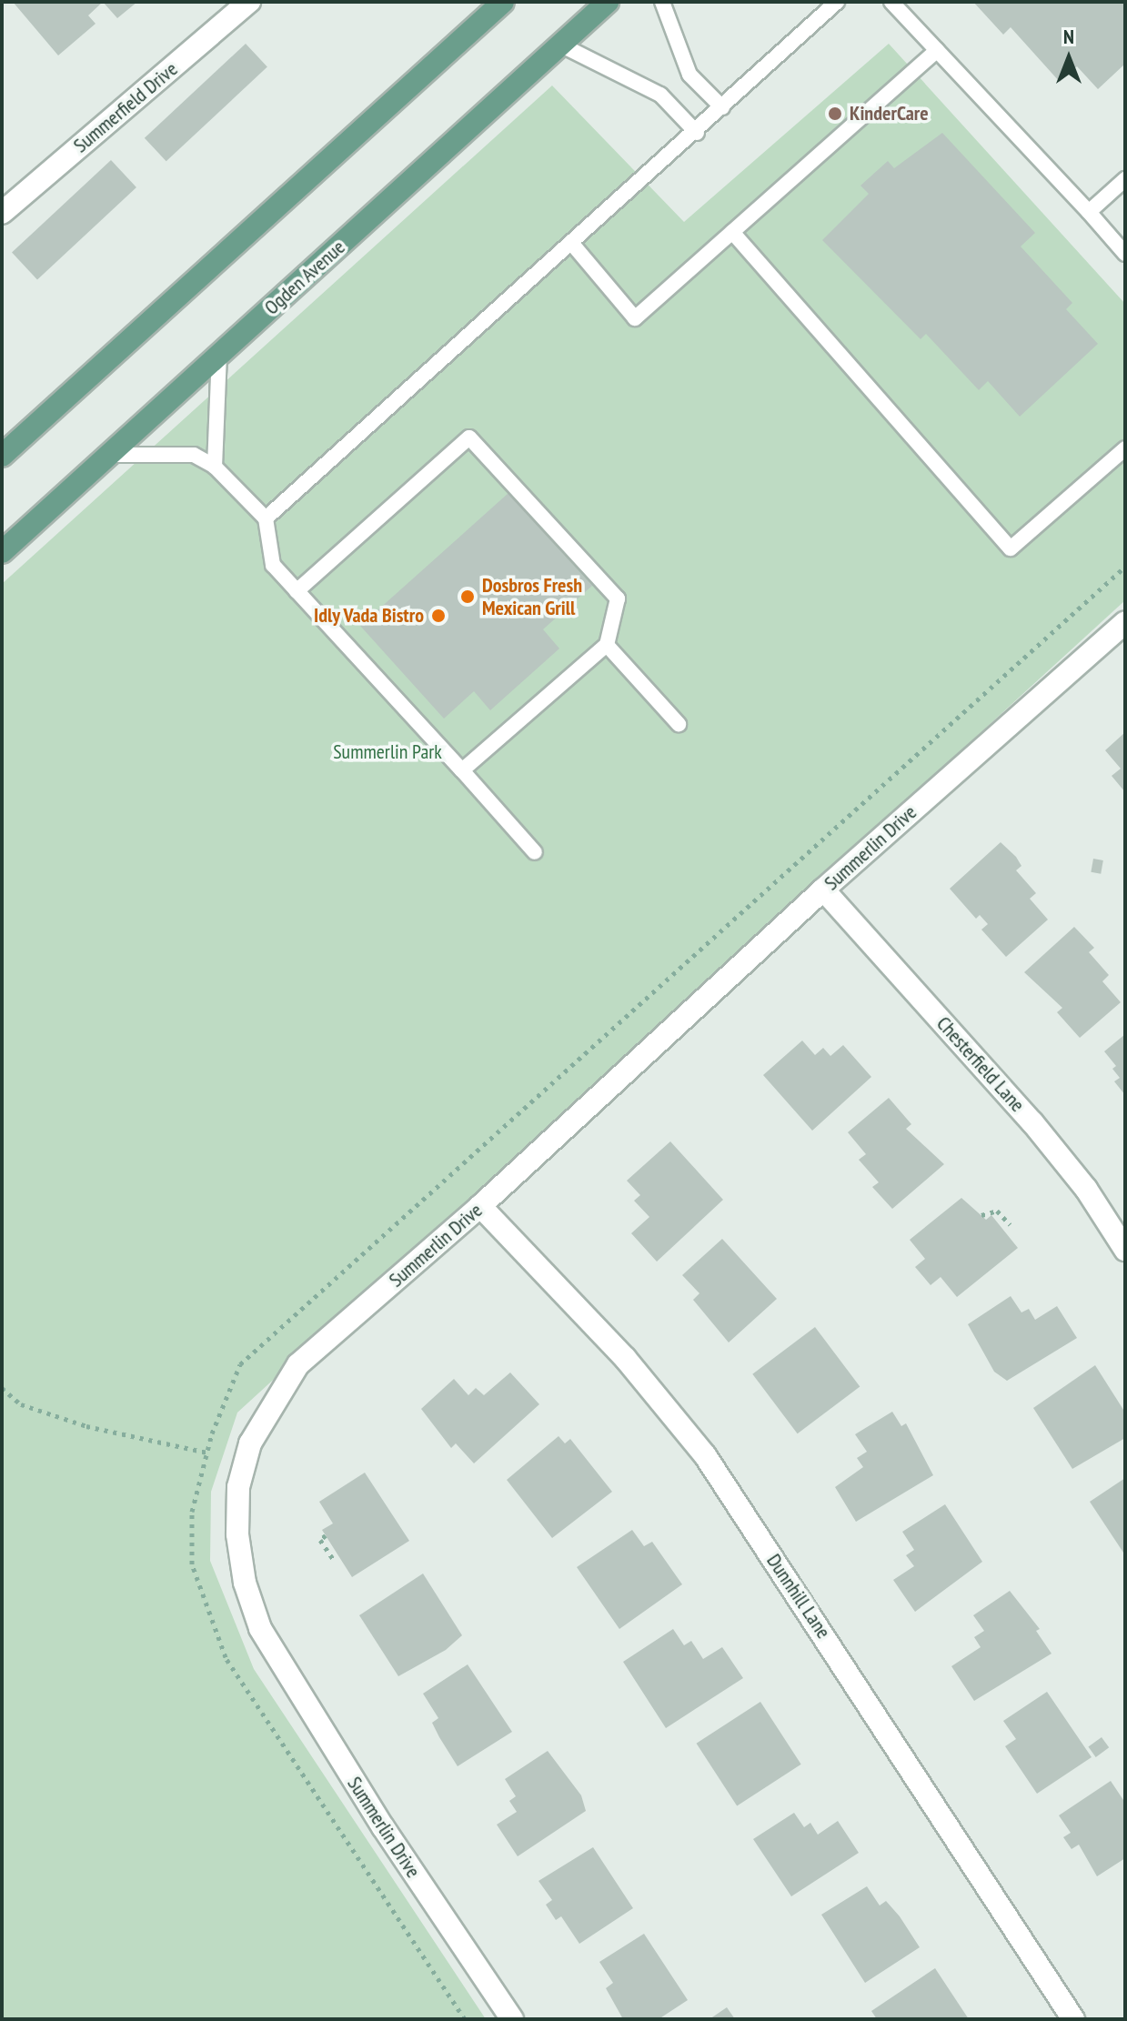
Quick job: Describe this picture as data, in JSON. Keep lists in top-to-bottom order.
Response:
{
  "streets": {
    "main road": ["Ogden Avenue"],
    "street": [
      "Summerfield Drive",
      "Summerlin Drive",
      "Chesterfield Lane",
      "Dunnhill Lane"
    ]
  },
  "crossings": [
    ["Summerlin Drive", "Chesterfield Lane"],
    ["Summerlin Drive", "Dunnhill Lane"]
  ],
  "parks": ["Summerlin Park"],
  "places": ["KinderCare", "Dosbros Fresh Mexican Grill", "Idly Vada Bistro"],
  "north": "top"
}
